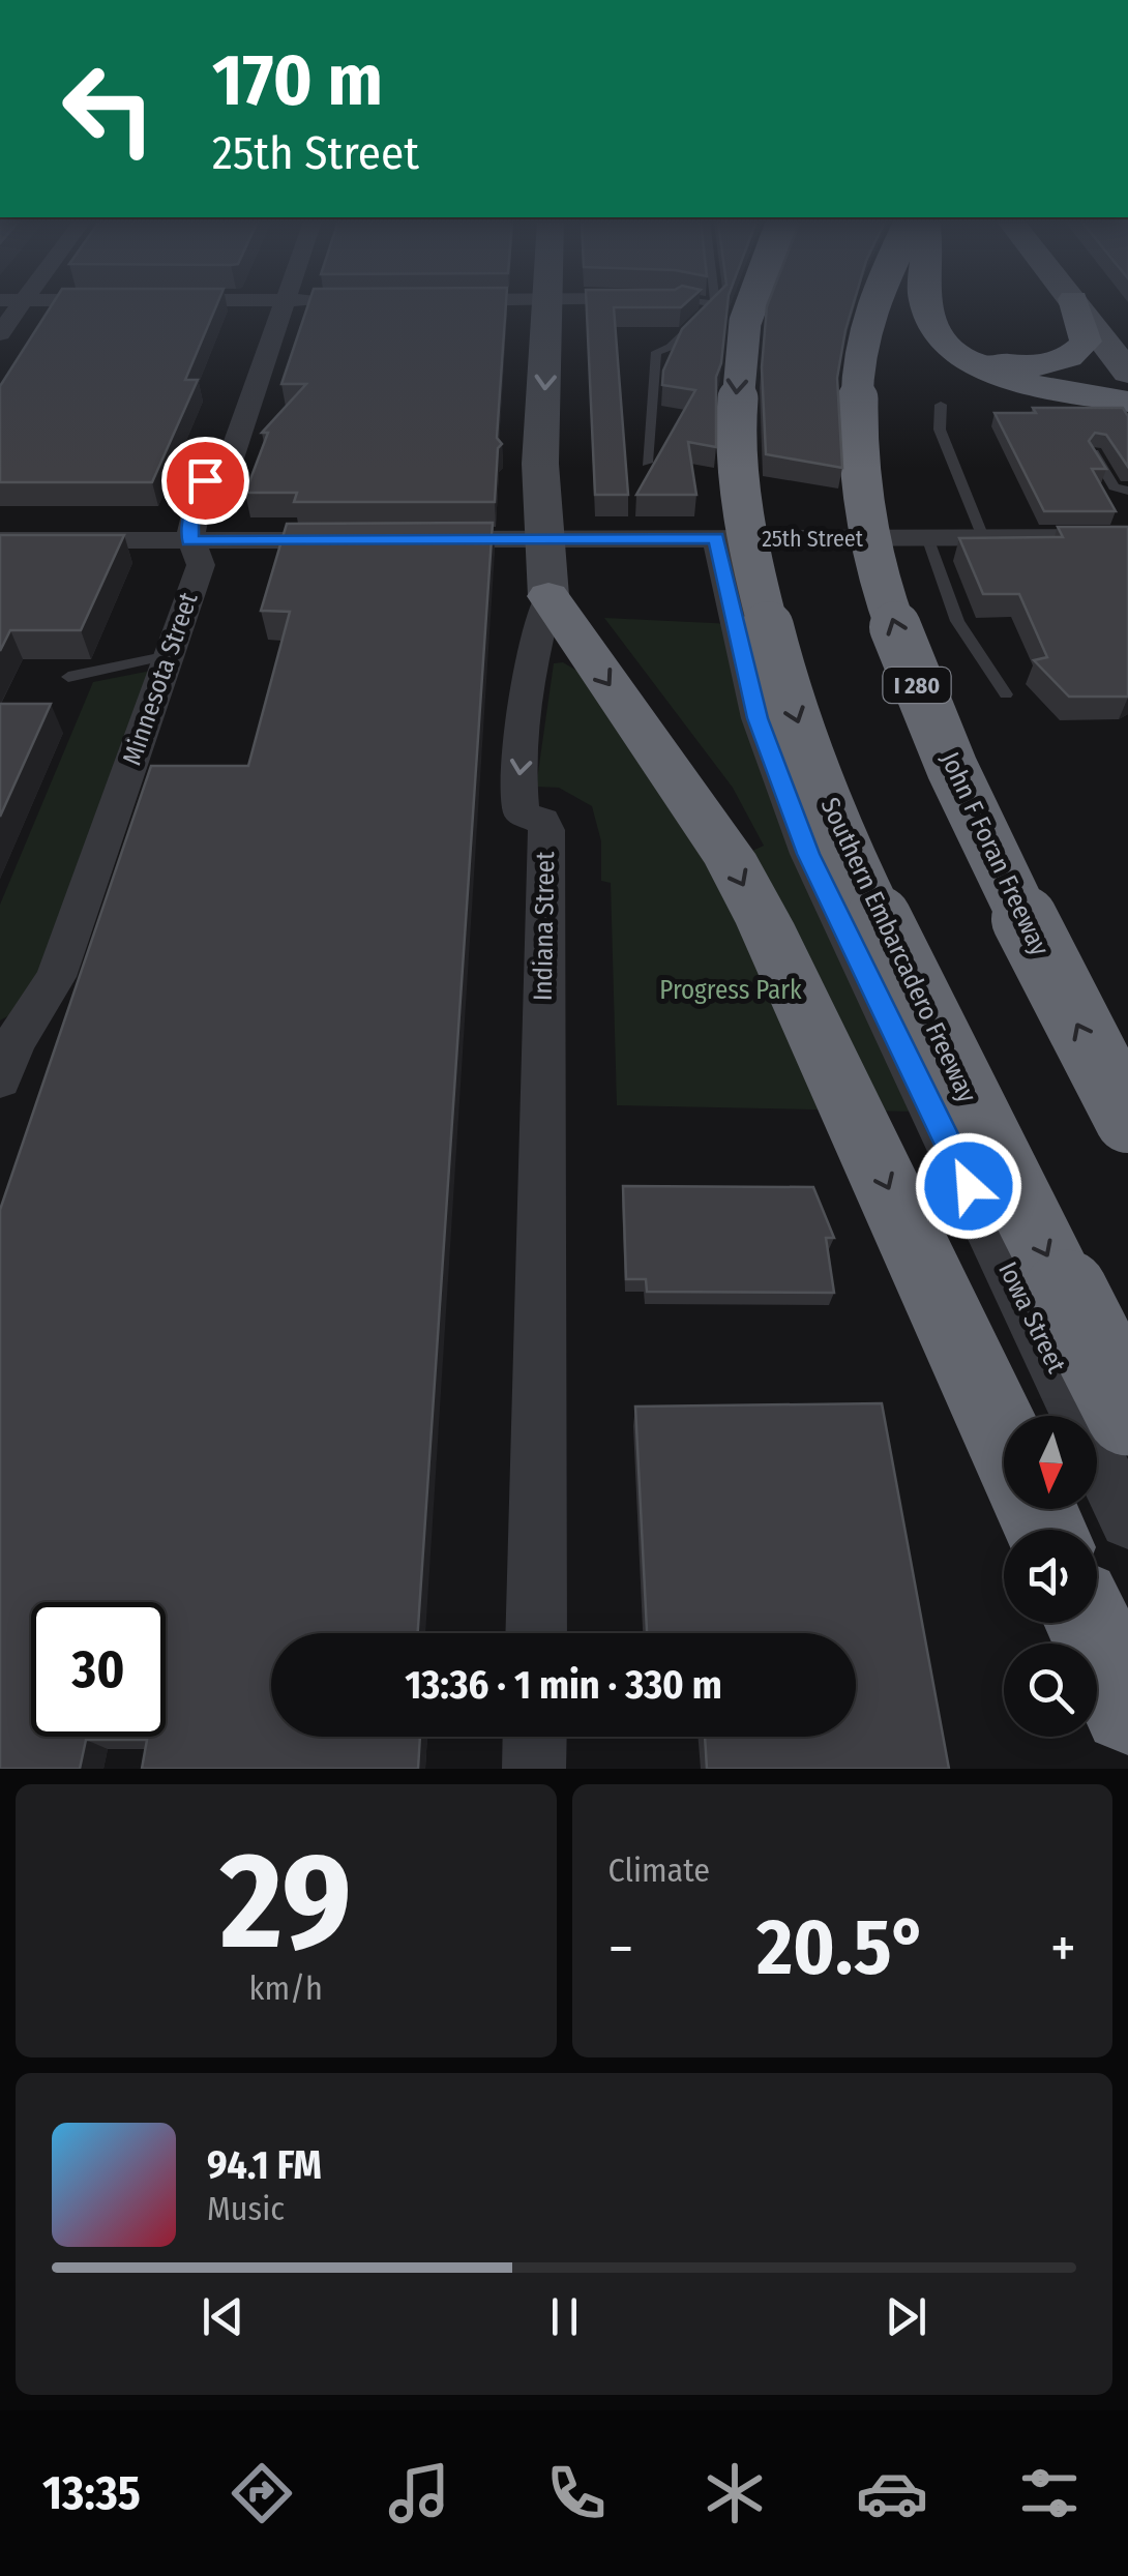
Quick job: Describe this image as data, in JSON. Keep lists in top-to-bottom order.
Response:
{
  "streets": {
    "highway": ["I 280", "John F Foran Freeway", "Southern Embarcadero Freeway"],
    "main road": ["Indiana Street"],
    "street": ["25th Street", "Minnesota Street", "Iowa Street"]
  },
  "crossings": [
    ["25th Street", "Indiana Street"],
    ["25th Street", "Iowa Street"]
  ],
  "one_way": ["Indiana Street"],
  "parks": ["Progress Park"],
  "north": "bottom",
  "page": {
    "turn": ["170 m", "25th Street"],
    "limit": "30",
    "trip": "13:36 · 1 min · 330 m",
    "tile": [
      ["29", "km/h"],
      "Climate"
    ],
    "heat": ["−", "20.5°", "+"],
    "song": ["94.1 FM", "Music"],
    "tabs": "13:35"
  }
}
